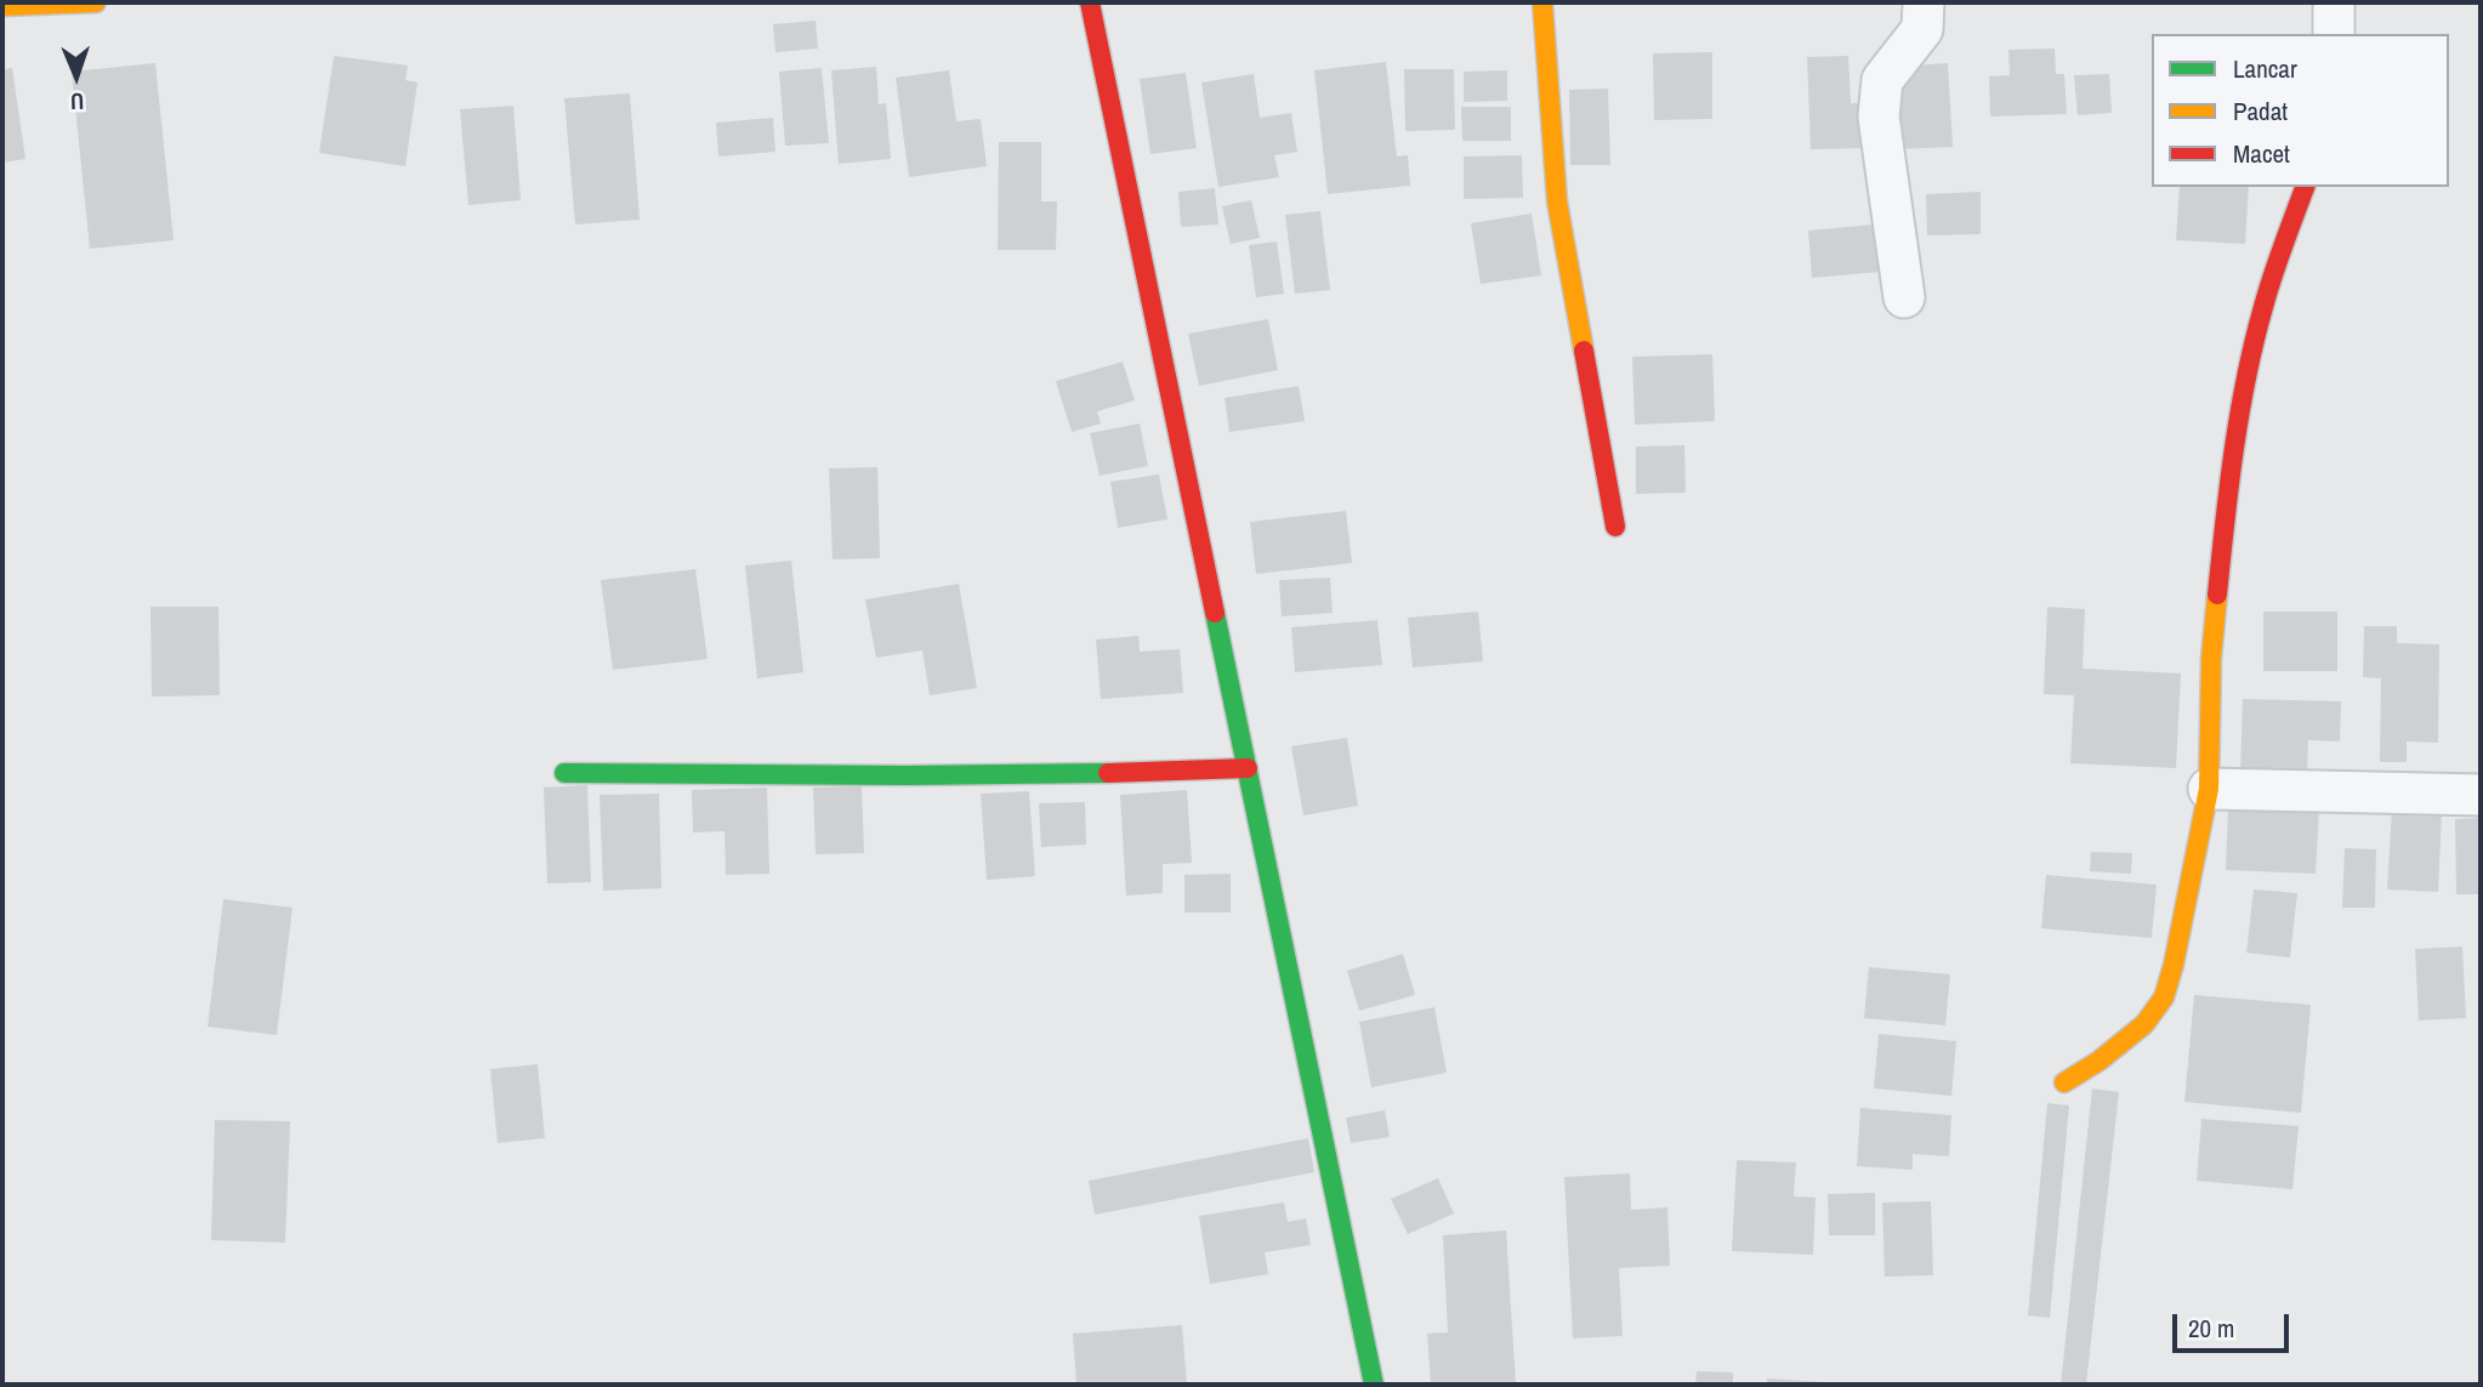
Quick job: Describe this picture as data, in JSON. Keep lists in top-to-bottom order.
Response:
{
  "legend": ["Lancar", "Padat", "Macet"],
  "scale_bar": "20 m",
  "north": "bottom"
}
